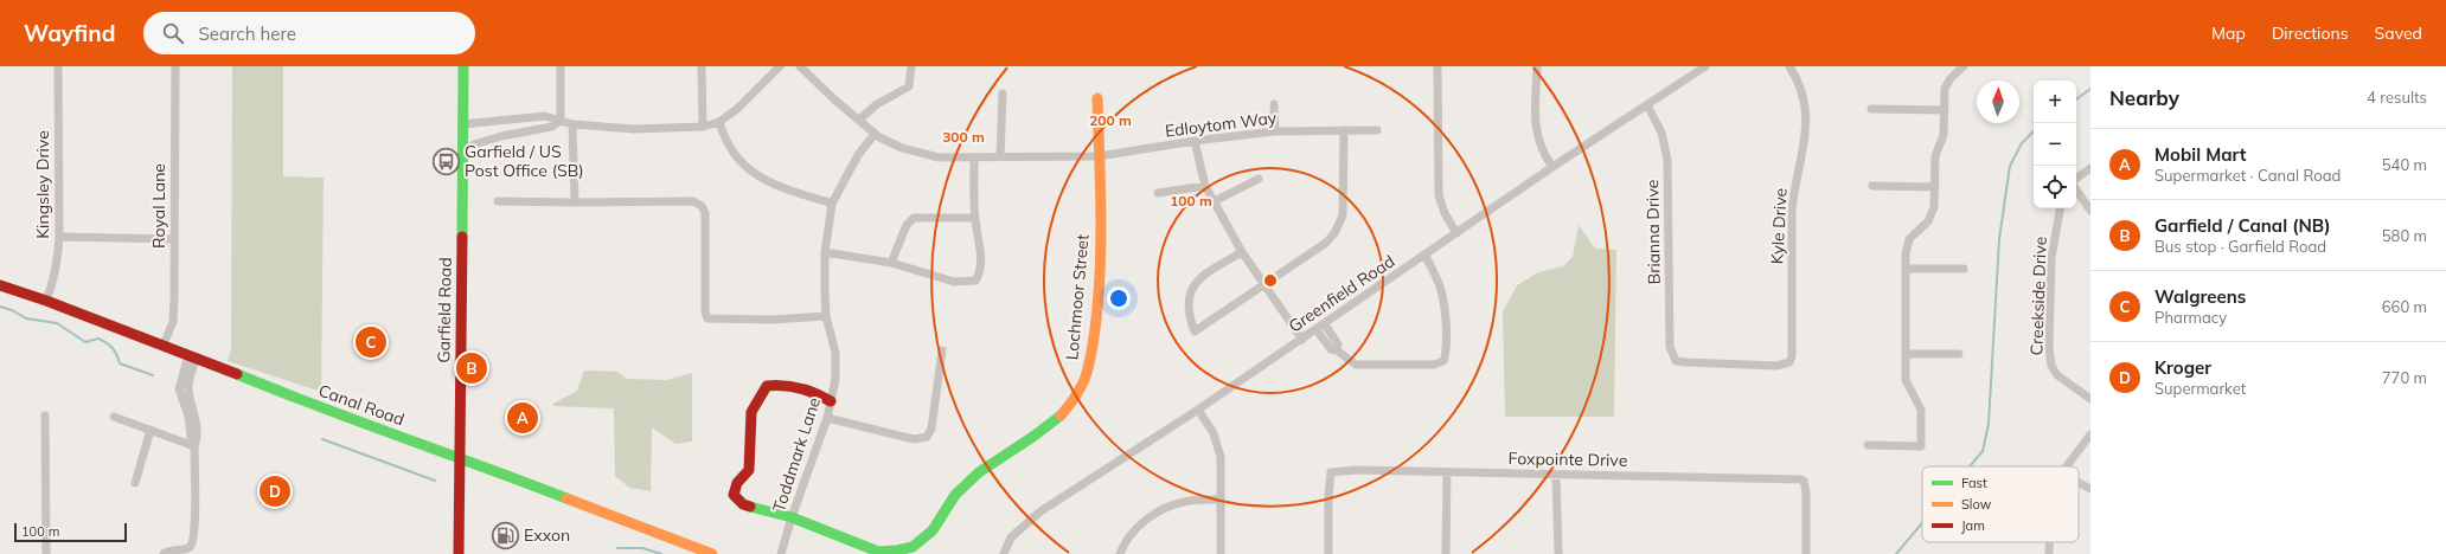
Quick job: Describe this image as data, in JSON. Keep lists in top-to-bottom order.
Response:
{
  "streets": {
    "street": [
      "Edloytom Way",
      "Kingsley Drive",
      "Royal Lane",
      "Kyle Drive",
      "Brianna Drive",
      "Greenfield Road",
      "Creekside Drive",
      "Lochmoor Street",
      "Garfield Road",
      "Canal Road",
      "Toddmark Lane",
      "Foxpointe Drive"
    ]
  },
  "crossings": [
    ["Edloytom Way", "Lochmoor Street"],
    ["Kingsley Drive", "Canal Road"],
    ["Royal Lane", "Canal Road"],
    ["Kyle Drive", "Brianna Drive"],
    ["Brianna Drive", "Greenfield Road"],
    ["Lochmoor Street", "Toddmark Lane"],
    ["Garfield Road", "Canal Road"]
  ],
  "places": {
    "bus stop": ["Garfield / US Post Office (SB)"],
    "fuel station": ["Exxon"]
  },
  "legend": ["Fast", "Slow", "Jam"],
  "scale_bar": "100 m",
  "north": "top",
  "page": {
    "header": "Wayfind",
    "search": "Search here",
    "nav": ["Map", "Directions", "Saved"],
    "heading": ["Nearby", "4 results"],
    "map_buttons": ["+", "−"],
    "list": [
      {
        "mark": "A",
        "name": "Mobil Mart",
        "note": "Supermarket · Canal Road",
        "value": "540 m"
      },
      {
        "mark": "B",
        "name": "Garfield / Canal (NB)",
        "note": "Bus stop · Garfield Road",
        "value": "580 m"
      },
      {
        "mark": "C",
        "name": "Walgreens",
        "note": "Pharmacy",
        "value": "660 m"
      },
      {
        "mark": "D",
        "name": "Kroger",
        "note": "Supermarket",
        "value": "770 m"
      }
    ],
    "pins": [
      "C",
      "B",
      "A",
      "D"
    ],
    "scale": "100 m"
  },
  "rings": ["200 m", "300 m", "100 m"]
}
